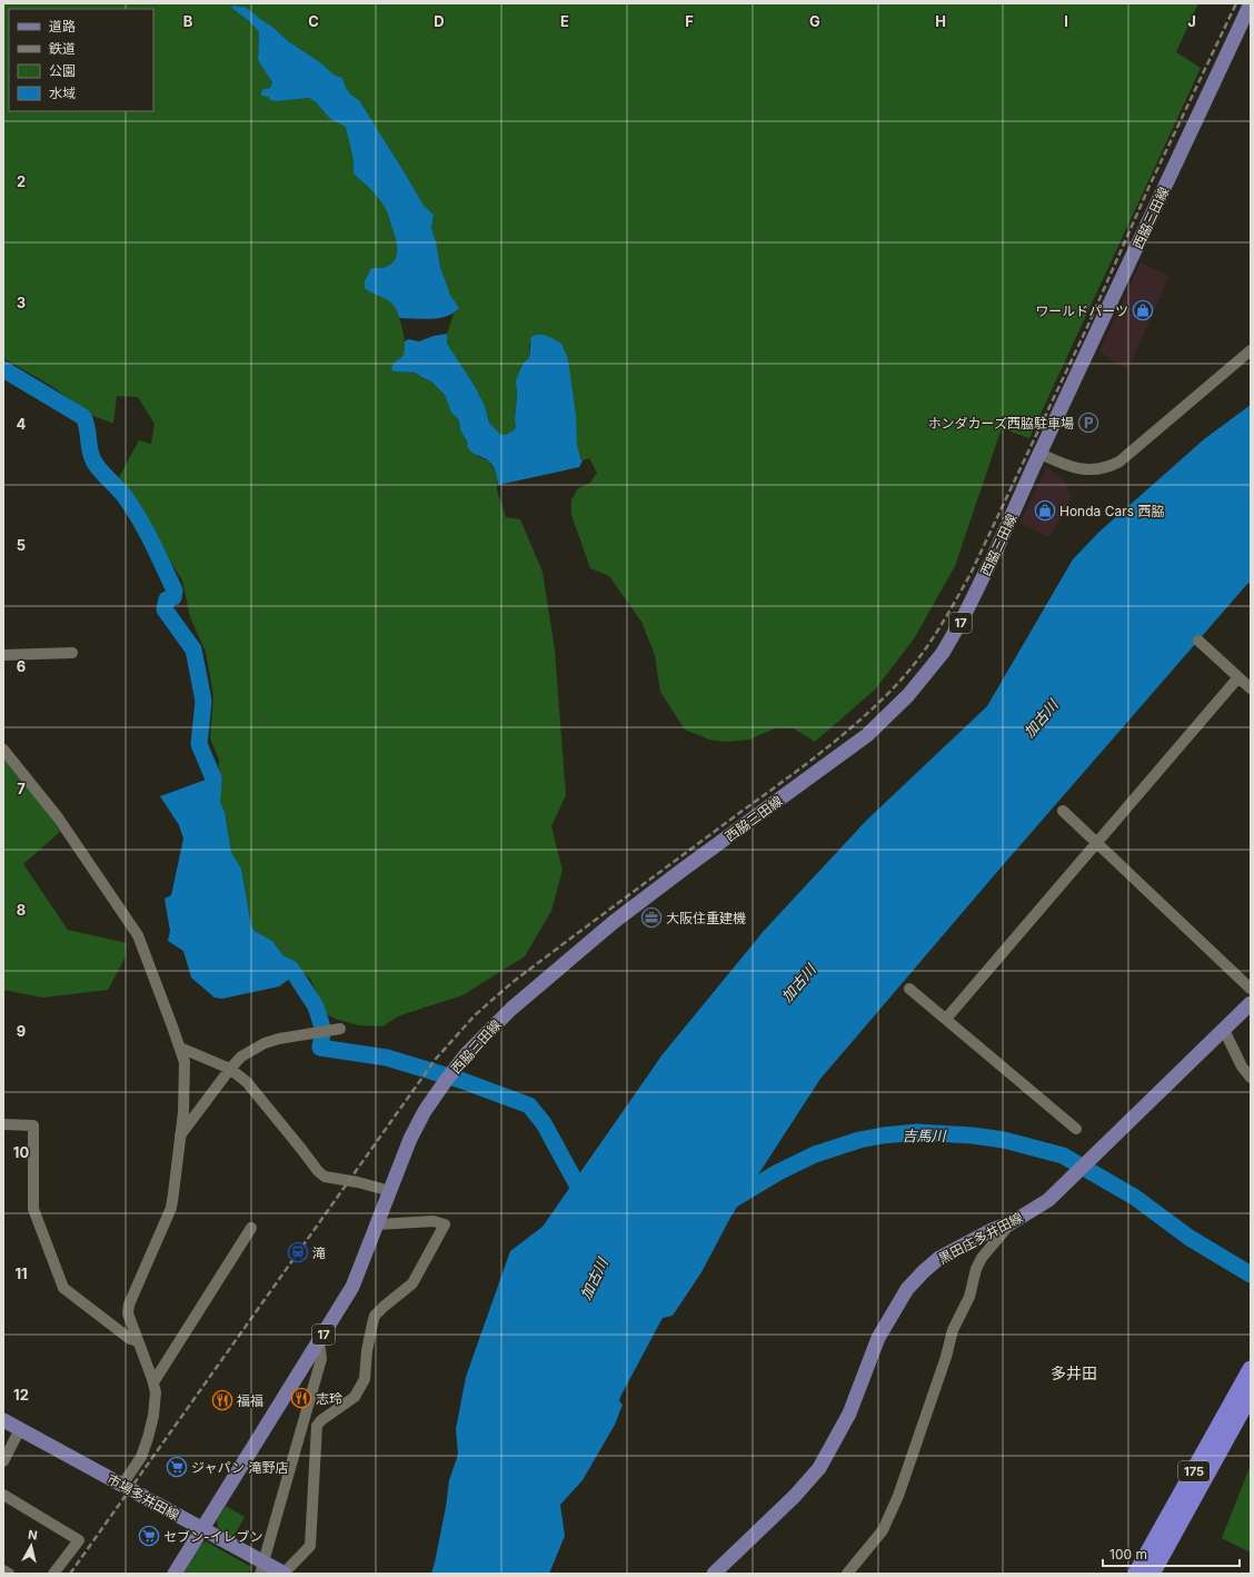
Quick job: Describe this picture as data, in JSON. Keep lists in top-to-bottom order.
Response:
{
  "streets": {
    "highway": ["175"],
    "main road": [
      "西脇三田線",
      "17",
      "黒田庄多井田線",
      "市場多井田線"
    ]
  },
  "crossings": [
    ["西脇三田線", "市場多井田線"]
  ],
  "districts": ["多井田"],
  "water": ["加古川", "吉馬川"],
  "places": {
    "shop": ["ワールドパーツ", "Honda Cars 西脇"],
    "parking": ["ホンダカーズ西脇駐車場"],
    "office": ["大阪住重建機"],
    "station": ["滝"],
    "restaurant": ["志玲", "福福"],
    "supermarket": ["ジャパン 滝野店", "セブン-イレブン"]
  },
  "legend": [
    "道路",
    "鉄道",
    "公園",
    "水域"
  ],
  "scale_bar": "100 m",
  "north": "top",
  "grid": {
    "columns": [
      "B",
      "C",
      "D",
      "E",
      "F",
      "G",
      "H",
      "I",
      "J"
    ],
    "rows": [
      "2",
      "3",
      "4",
      "5",
      "6",
      "7",
      "8",
      "9",
      "10",
      "11",
      "12"
    ]
  }
}
